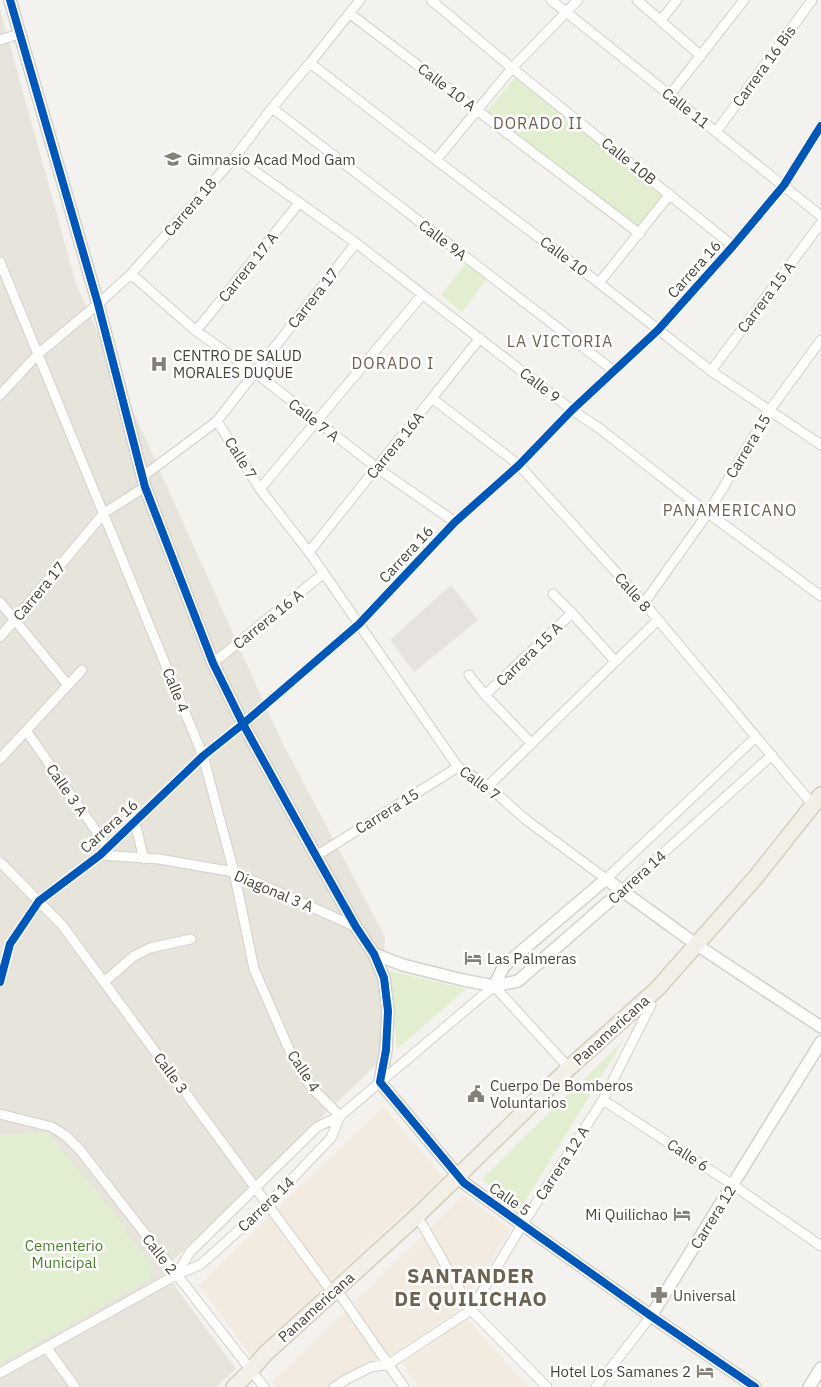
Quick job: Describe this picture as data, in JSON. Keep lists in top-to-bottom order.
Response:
{
  "streets": {
    "main road": ["Panamericana"],
    "street": [
      "Carrera 16 Bis",
      "Calle 10 A",
      "Calle 11",
      "Calle 10B",
      "Carrera 18",
      "Calle 9A",
      "Calle 10",
      "Carrera 17 A",
      "Carrera 16",
      "Carrera 15 A",
      "Carrera 17",
      "Calle 9",
      "Calle 7 A",
      "Carrera 16A",
      "Carrera 15",
      "Calle 7",
      "Calle 8",
      "Carrera 16 A",
      "Calle 4",
      "Calle 3 A",
      "Carrera 14",
      "Diagonal 3 A",
      "Calle 3",
      "Calle 6",
      "Carrera 12 A",
      "Calle 5",
      "Carrera 12",
      "Calle 2"
    ]
  },
  "crossings": [
    ["Carrera 16 Bis", "Calle 11"],
    ["Calle 10 A", "Carrera 18"],
    ["Calle 11", "Carrera 16"],
    ["Calle 10B", "Carrera 16"],
    ["Carrera 18", "Calle 9A"],
    ["Carrera 18", "Calle 10"],
    ["Carrera 18", "Calle 9"],
    ["Carrera 18", "Calle 7 A"],
    ["Carrera 18", "Calle 4"],
    ["Calle 9A", "Carrera 16"],
    ["Calle 10", "Carrera 16"],
    ["Calle 10", "Carrera 15 A"],
    ["Calle 10", "Carrera 15"],
    ["Carrera 17 A", "Calle 9"],
    ["Carrera 17 A", "Calle 7 A"],
    ["Carrera 16", "Calle 9"],
    ["Carrera 16", "Calle 7 A"],
    ["Carrera 16", "Calle 7"],
    ["Carrera 16", "Calle 8"],
    ["Carrera 16", "Calle 4"],
    ["Carrera 16", "Calle 3 A"],
    ["Carrera 16", "Diagonal 3 A"],
    ["Carrera 16", "Calle 3"],
    ["Carrera 17", "Calle 9"],
    ["Carrera 17", "Calle 7 A"],
    ["Carrera 17", "Calle 7"],
    ["Carrera 17", "Calle 4"],
    ["Calle 9", "Carrera 16A"],
    ["Calle 9", "Carrera 15"],
    ["Calle 7 A", "Carrera 16A"],
    ["Carrera 16A", "Calle 7"],
    ["Carrera 16A", "Calle 8"],
    ["Carrera 15", "Calle 7"],
    ["Carrera 15", "Calle 8"],
    ["Calle 7", "Carrera 16 A"],
    ["Calle 7", "Carrera 14"],
    ["Calle 7", "Panamericana"],
    ["Calle 8", "Carrera 14"],
    ["Calle 8", "Panamericana"],
    ["Calle 4", "Carrera 14"],
    ["Calle 4", "Diagonal 3 A"],
    ["Carrera 14", "Calle 3"],
    ["Carrera 14", "Calle 5"],
    ["Carrera 14", "Calle 2"],
    ["Panamericana", "Calle 3"],
    ["Panamericana", "Carrera 12 A"],
    ["Panamericana", "Calle 5"],
    ["Panamericana", "Calle 2"],
    ["Calle 3", "Carrera 12 A"],
    ["Calle 6", "Carrera 12 A"],
    ["Calle 6", "Carrera 12"],
    ["Carrera 12 A", "Calle 5"],
    ["Calle 5", "Carrera 12"]
  ],
  "districts": [
    "DORADO II",
    "LA VICTORIA",
    "DORADO I",
    "PANAMERICANO",
    "SANTANDER DE QUILICHAO"
  ],
  "parks": ["Cementerio Municipal"],
  "places": {
    "school or university": ["Gimnasio Acad Mod Gam"],
    "hospital": ["CENTRO DE SALUD MORALES DUQUE"],
    "hotel": ["Las Palmeras", "Mi Quilichao", "Hotel Los Samanes 2"],
    "public building": ["Cuerpo De Bomberos Voluntarios"],
    "pharmacy": ["Universal"]
  }
}
